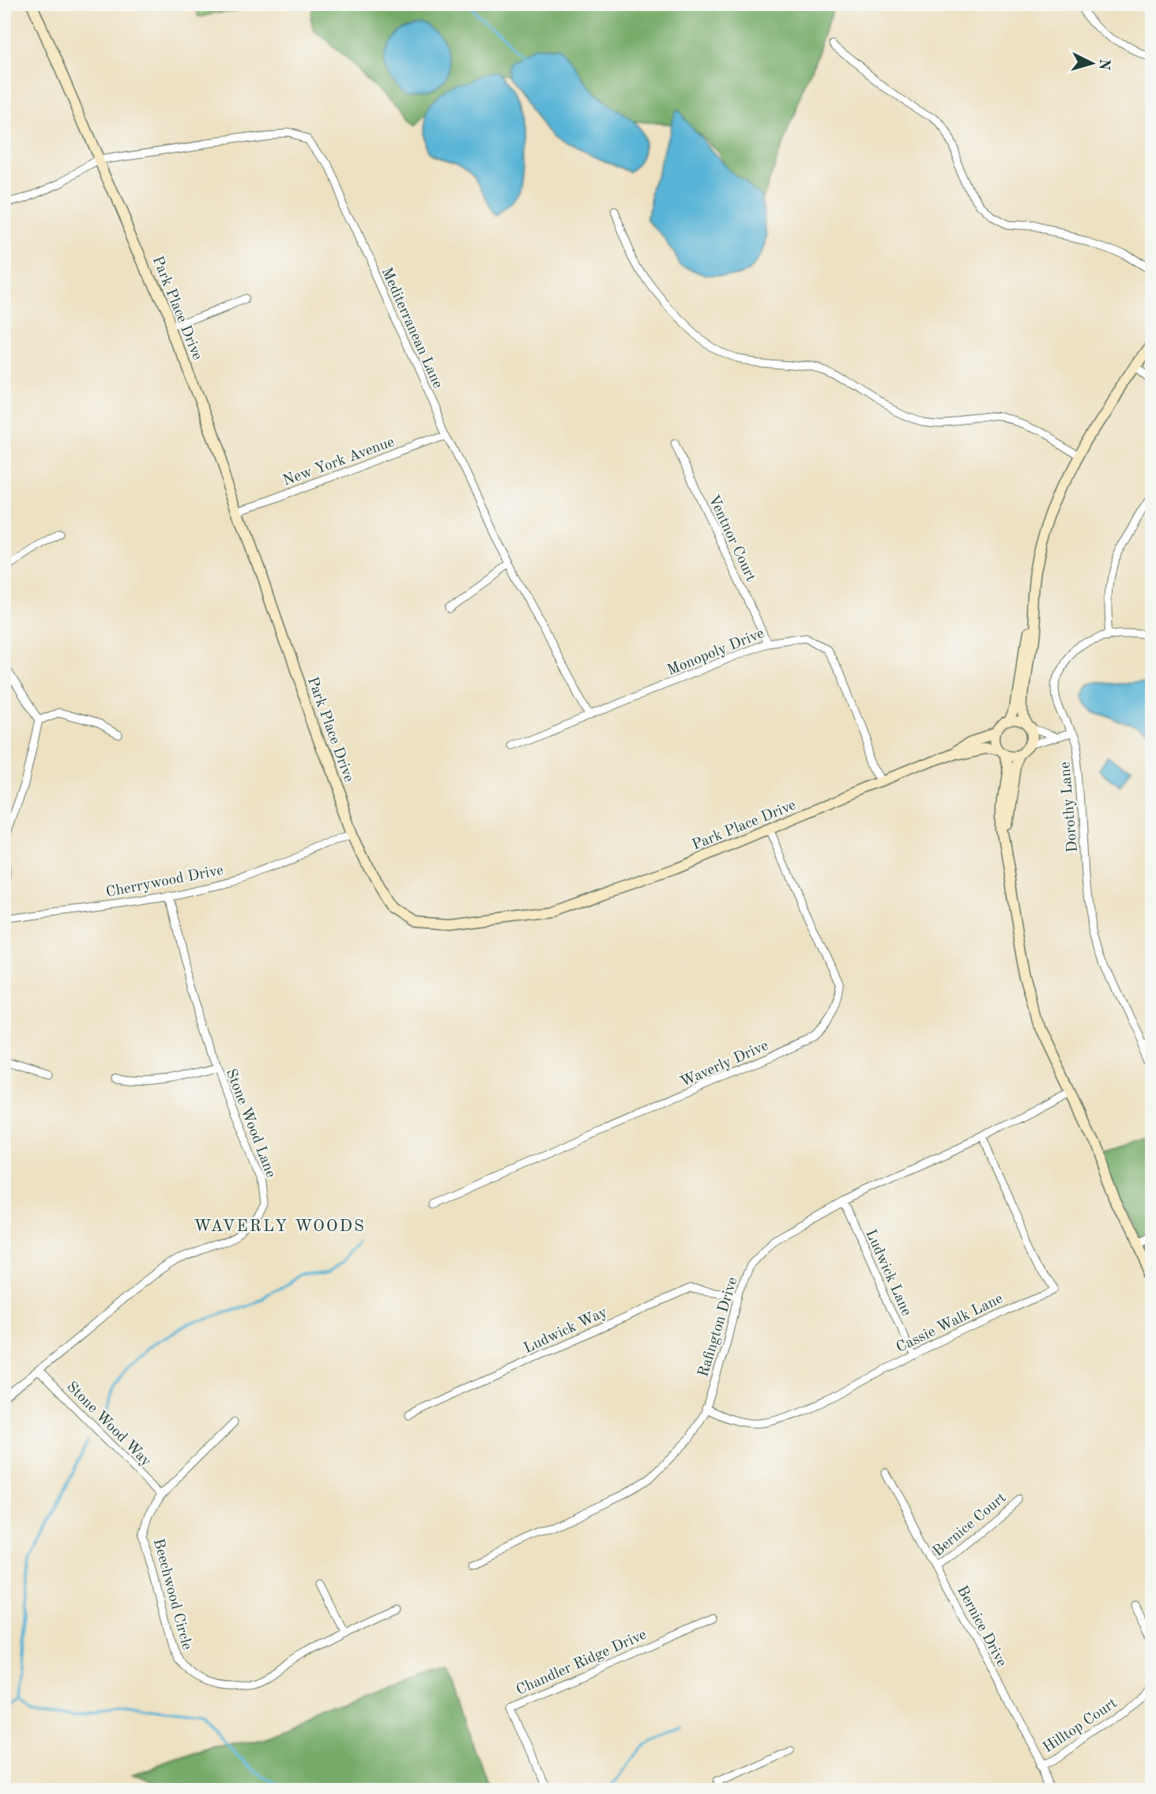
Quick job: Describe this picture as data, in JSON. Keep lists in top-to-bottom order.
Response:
{
  "streets": {
    "street": [
      "Park Place Drive",
      "Mediterranean Lane",
      "New York Avenue",
      "Ventnor Court",
      "Monopoly Drive",
      "Dorothy Lane",
      "Cherrywood Drive",
      "Waverly Drive",
      "Stone Wood Lane",
      "Ludwick Lane",
      "Cassie Walk Lane",
      "Rafington Drive",
      "Ludwick Way",
      "Stone Wood Way",
      "Bernice Court",
      "Beechwood Circle",
      "Bernice Drive",
      "Chandler Ridge Drive",
      "Hilltop Court"
    ]
  },
  "crossings": [
    ["Park Place Drive", "Mediterranean Lane"],
    ["Park Place Drive", "New York Avenue"],
    ["Park Place Drive", "Monopoly Drive"],
    ["Park Place Drive", "Cherrywood Drive"],
    ["Park Place Drive", "Waverly Drive"],
    ["Mediterranean Lane", "New York Avenue"],
    ["Mediterranean Lane", "Monopoly Drive"],
    ["Ventnor Court", "Monopoly Drive"],
    ["Cherrywood Drive", "Stone Wood Lane"],
    ["Stone Wood Lane", "Stone Wood Way"],
    ["Ludwick Lane", "Cassie Walk Lane"],
    ["Ludwick Lane", "Rafington Drive"],
    ["Cassie Walk Lane", "Rafington Drive"],
    ["Rafington Drive", "Ludwick Way"],
    ["Stone Wood Way", "Beechwood Circle"],
    ["Bernice Court", "Bernice Drive"],
    ["Bernice Drive", "Hilltop Court"]
  ],
  "districts": ["WAVERLY WOODS"],
  "north": "right"
}
